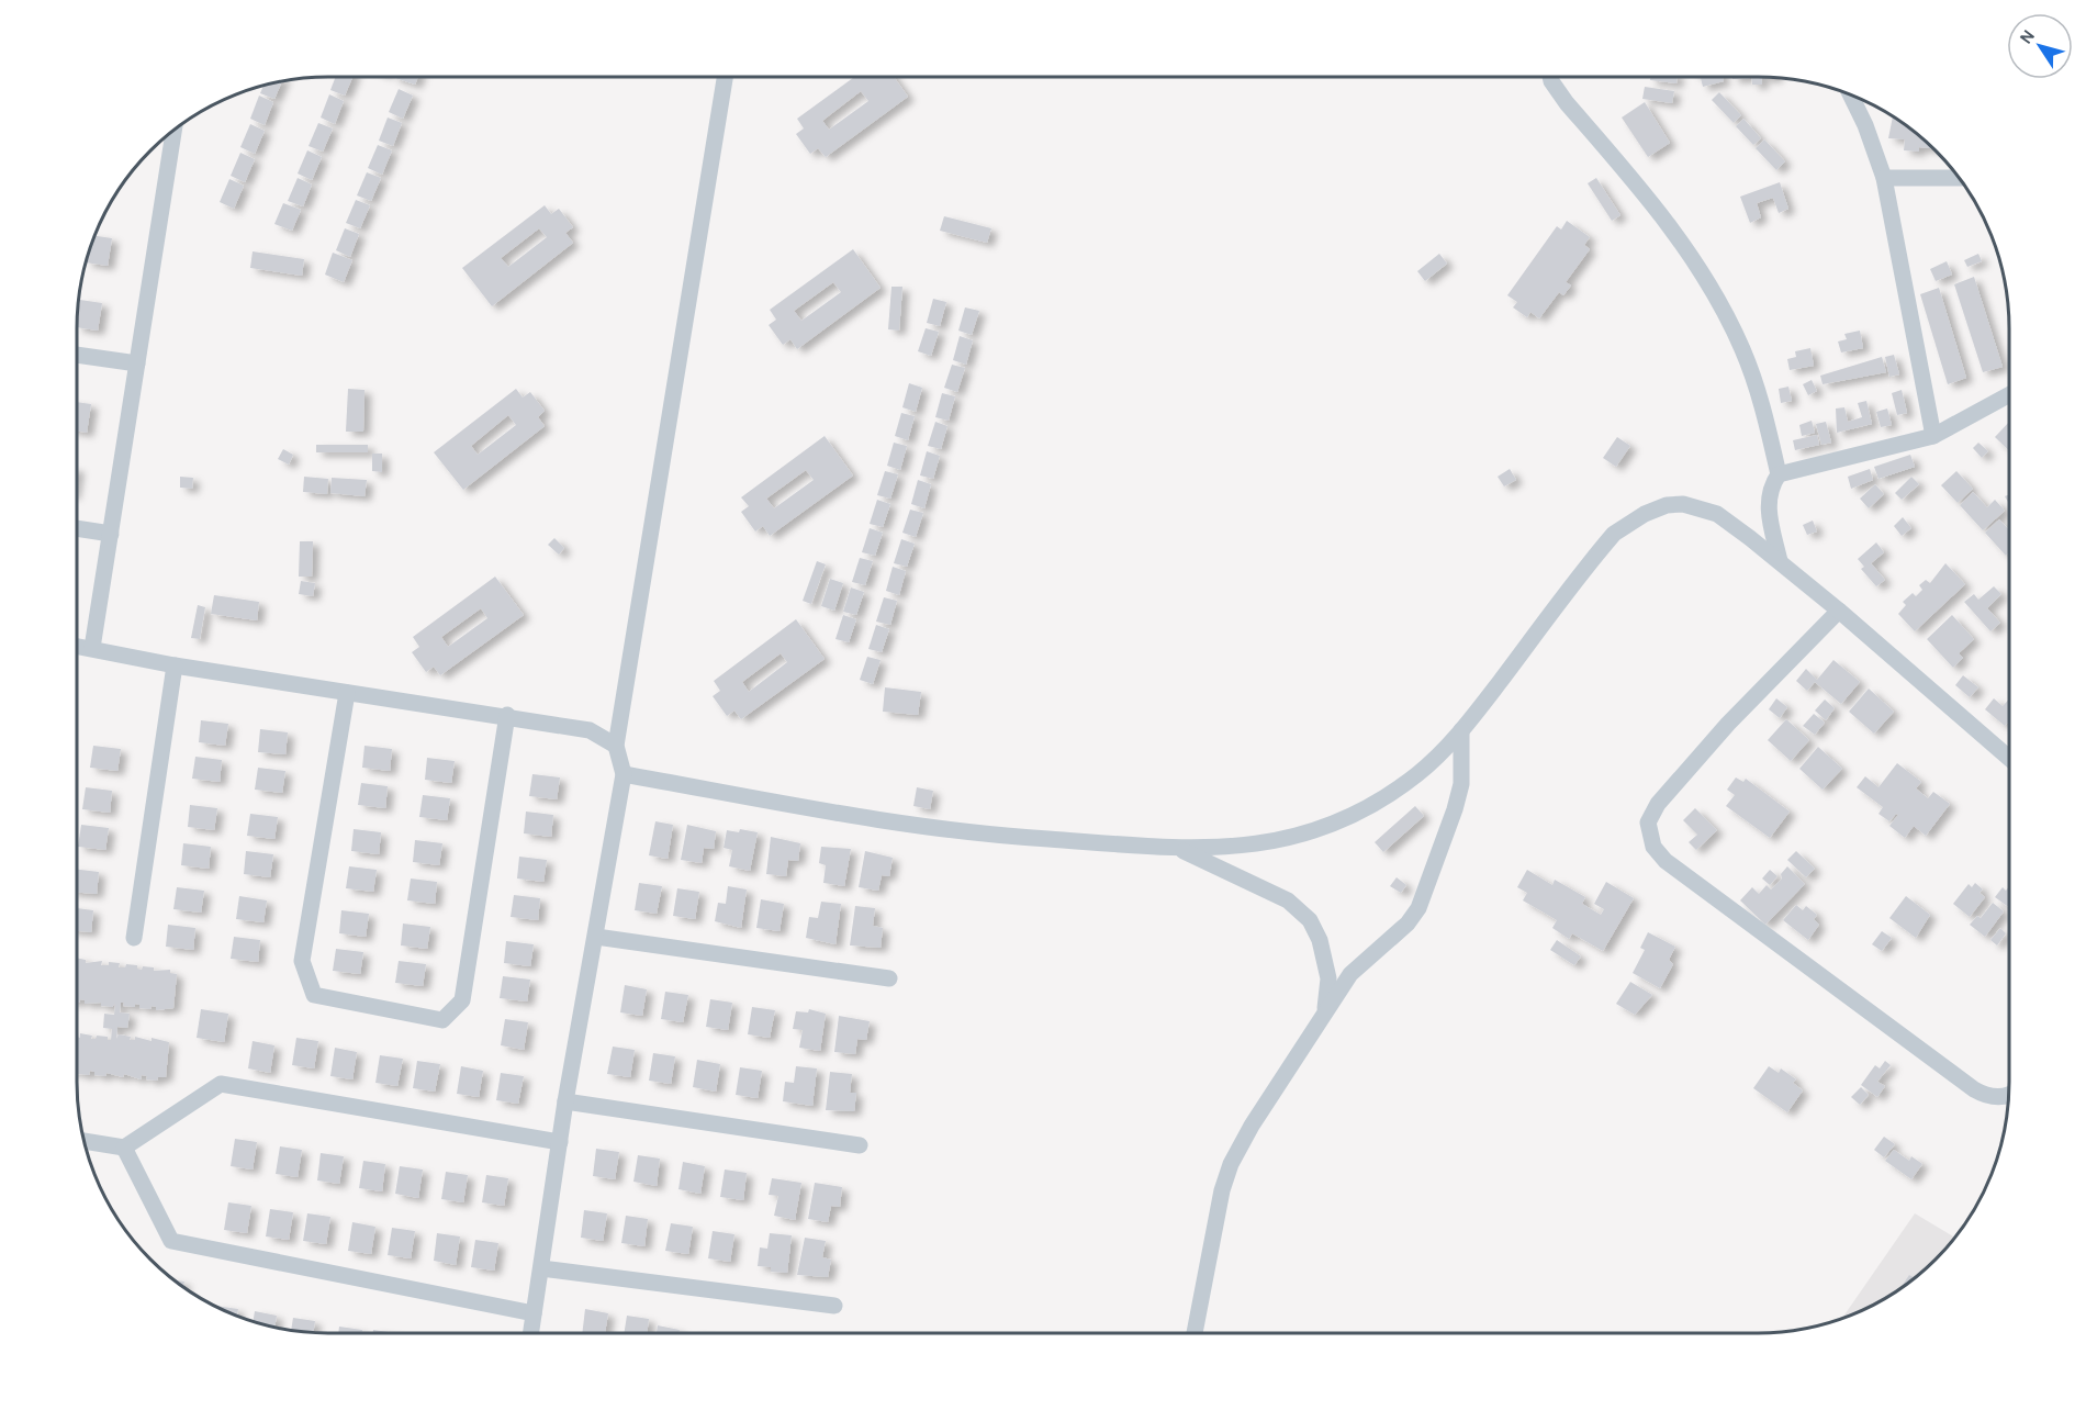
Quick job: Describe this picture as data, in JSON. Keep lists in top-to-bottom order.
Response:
{
  "north": "top left"
}
